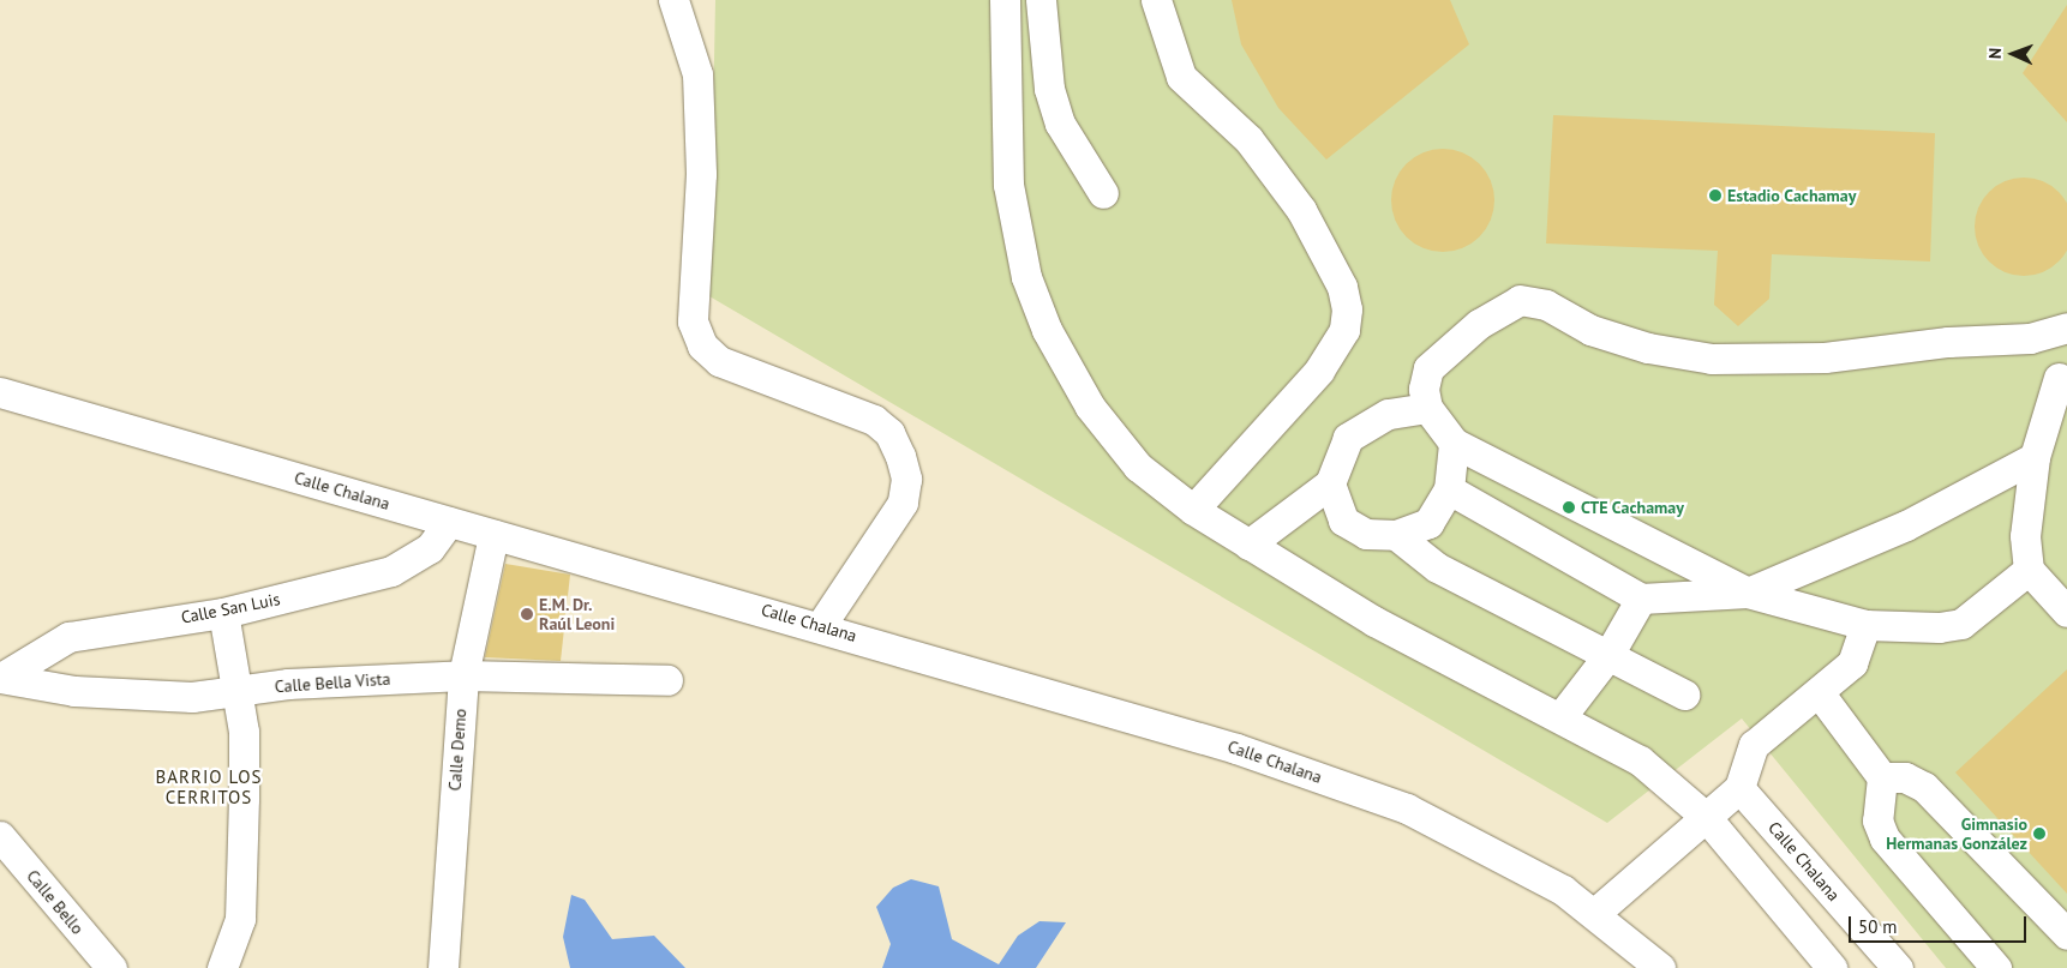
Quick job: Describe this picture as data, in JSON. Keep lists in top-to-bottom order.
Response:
{
  "streets": {
    "street": [
      "Calle Chalana",
      "Calle San Luis",
      "Calle Bella Vista",
      "Calle Demo",
      "Calle Bello"
    ]
  },
  "crossings": [
    ["Calle Chalana", "Calle San Luis"],
    ["Calle Chalana", "Calle Demo"],
    ["Calle San Luis", "Calle Bella Vista"],
    ["Calle Bella Vista", "Calle Demo"]
  ],
  "districts": ["BARRIO LOS CERRITOS"],
  "places": [
    "Estadio Cachamay",
    "CTE Cachamay",
    "E.M. Dr. Raúl Leoni",
    "Gimnasio Hermanas González"
  ],
  "scale_bar": "50 m",
  "north": "left"
}
